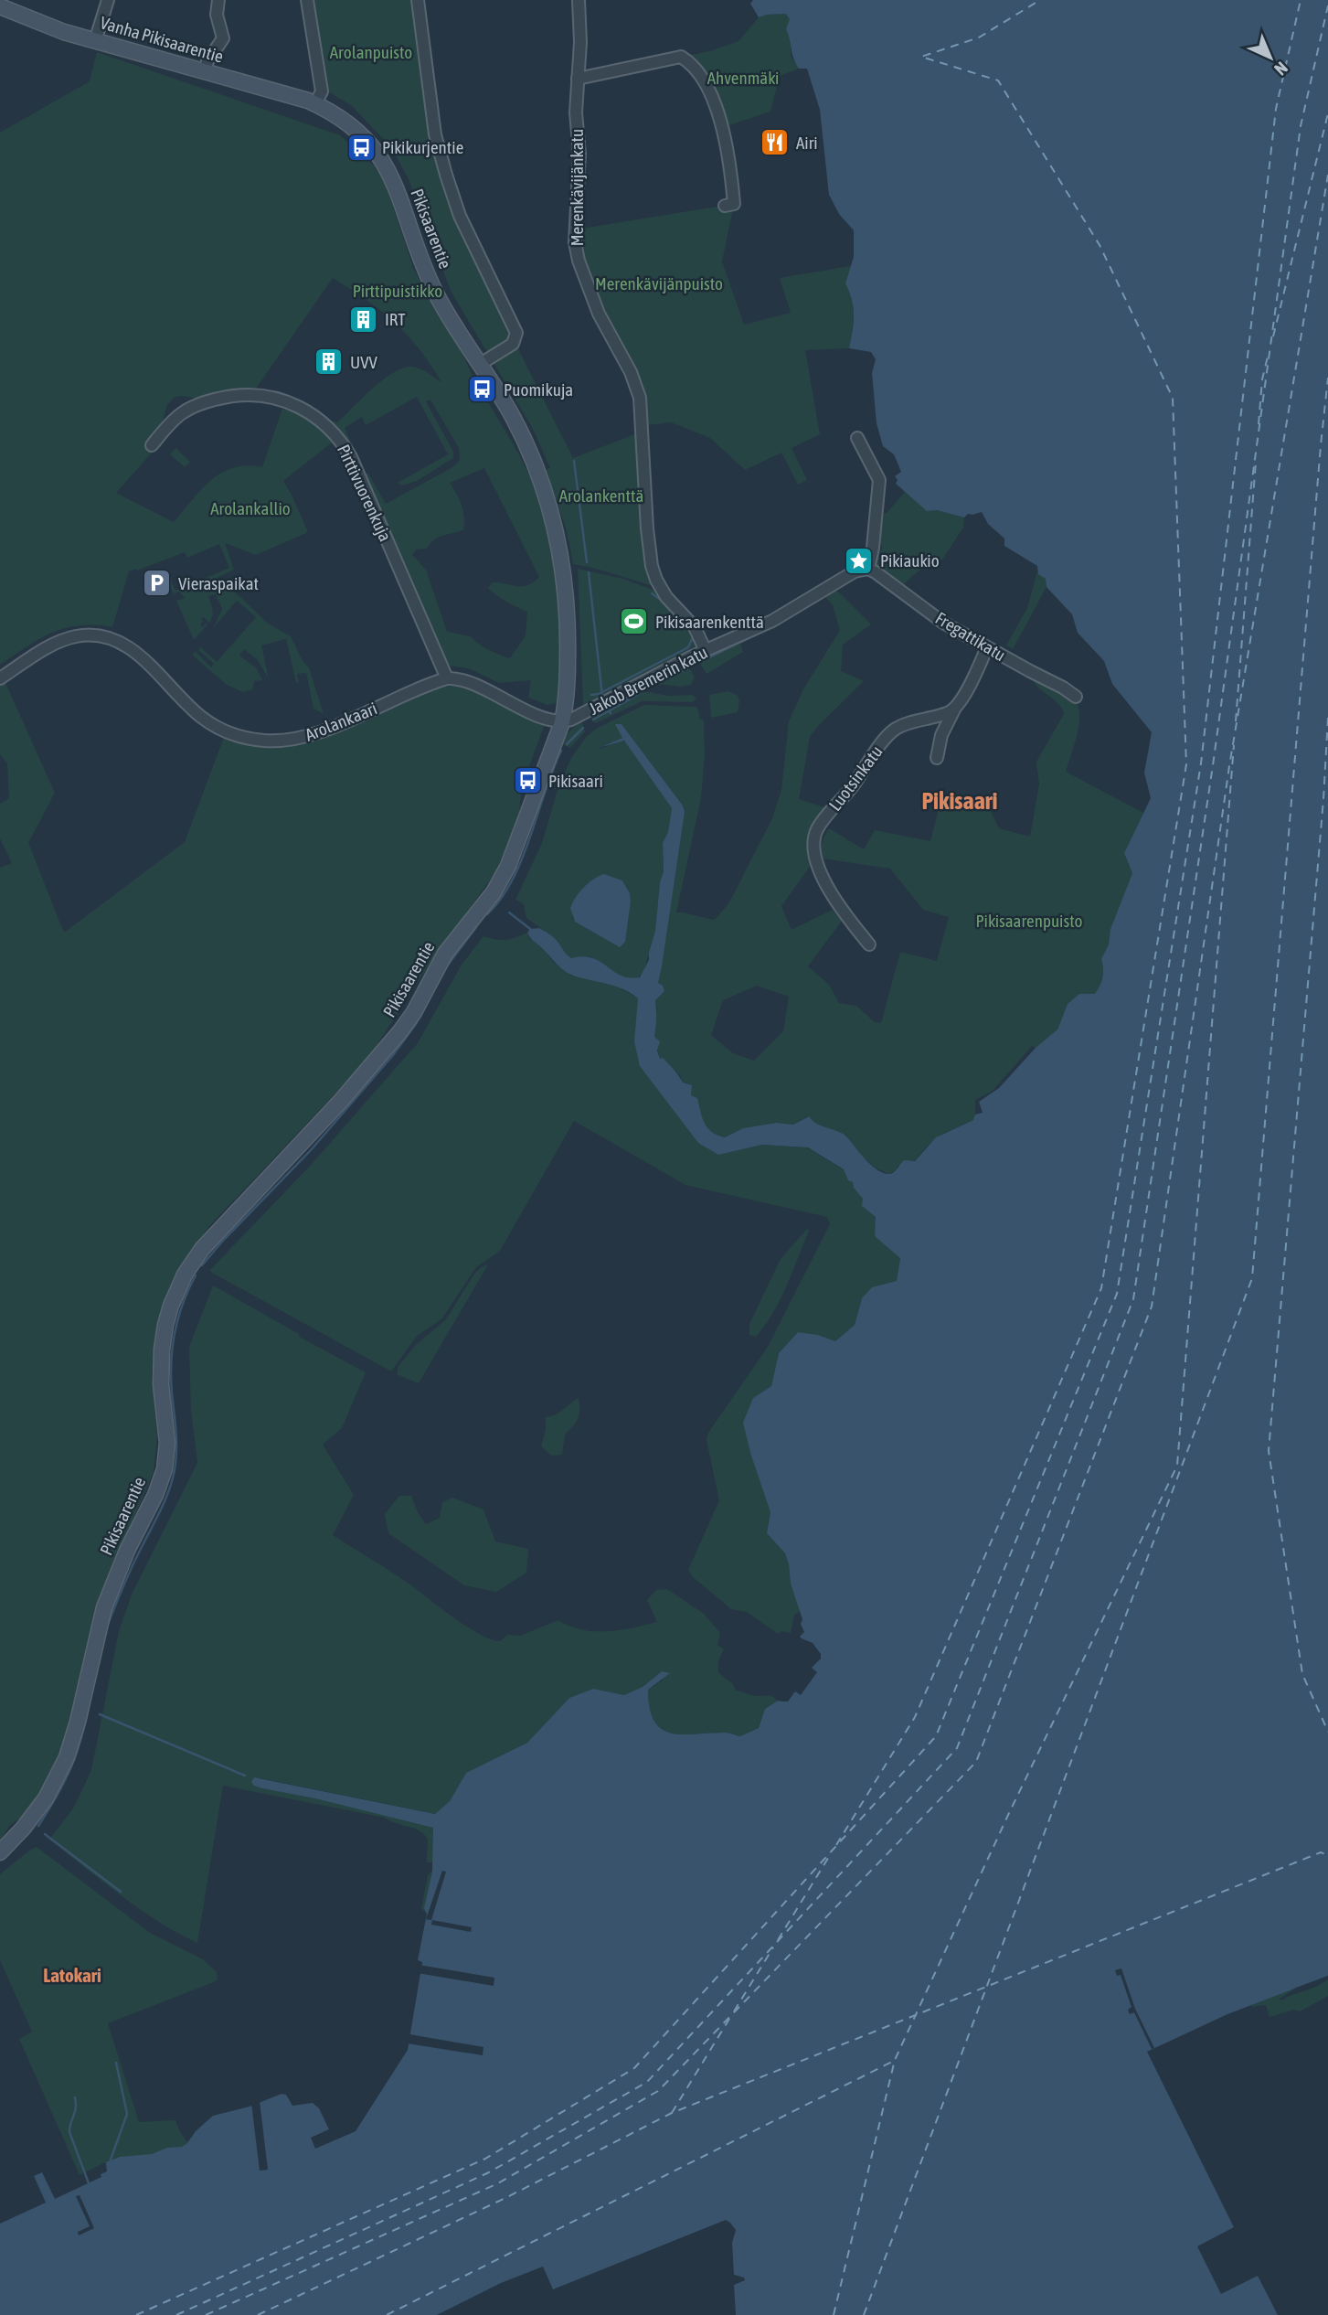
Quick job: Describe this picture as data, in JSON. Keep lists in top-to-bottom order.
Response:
{
  "streets": {
    "street": [
      "Vanha Pikisaarentie",
      "Merenkävijänkatu",
      "Pikisaarentie",
      "Pirttivuorenkuja",
      "Fregattikatu",
      "Jakob Bremerin katu",
      "Arolankaari",
      "Luotsinkatu"
    ]
  },
  "crossings": [
    ["Vanha Pikisaarentie", "Pikisaarentie"],
    ["Merenkävijänkatu", "Jakob Bremerin katu"],
    ["Pikisaarentie", "Jakob Bremerin katu"],
    ["Pirttivuorenkuja", "Arolankaari"],
    ["Fregattikatu", "Jakob Bremerin katu"]
  ],
  "districts": ["Pikisaari", "Latokari"],
  "parks": [
    "Arolanpuisto",
    "Ahvenmäki",
    "Merenkävijänpuisto",
    "Pirttipuistikko",
    "Arolankenttä",
    "Arolankallio",
    "Pikisaarenpuisto"
  ],
  "places": {
    "restaurant": ["Airi"],
    "bus stop": ["Pikikurjentie", "Puomikuja", "Pikisaari"],
    "building": ["IRT", "UVV"],
    "place": ["Pikiaukio"],
    "parking": ["Vieraspaikat"],
    "sports": ["Pikisaarenkenttä"]
  },
  "north": "bottom right"
}
